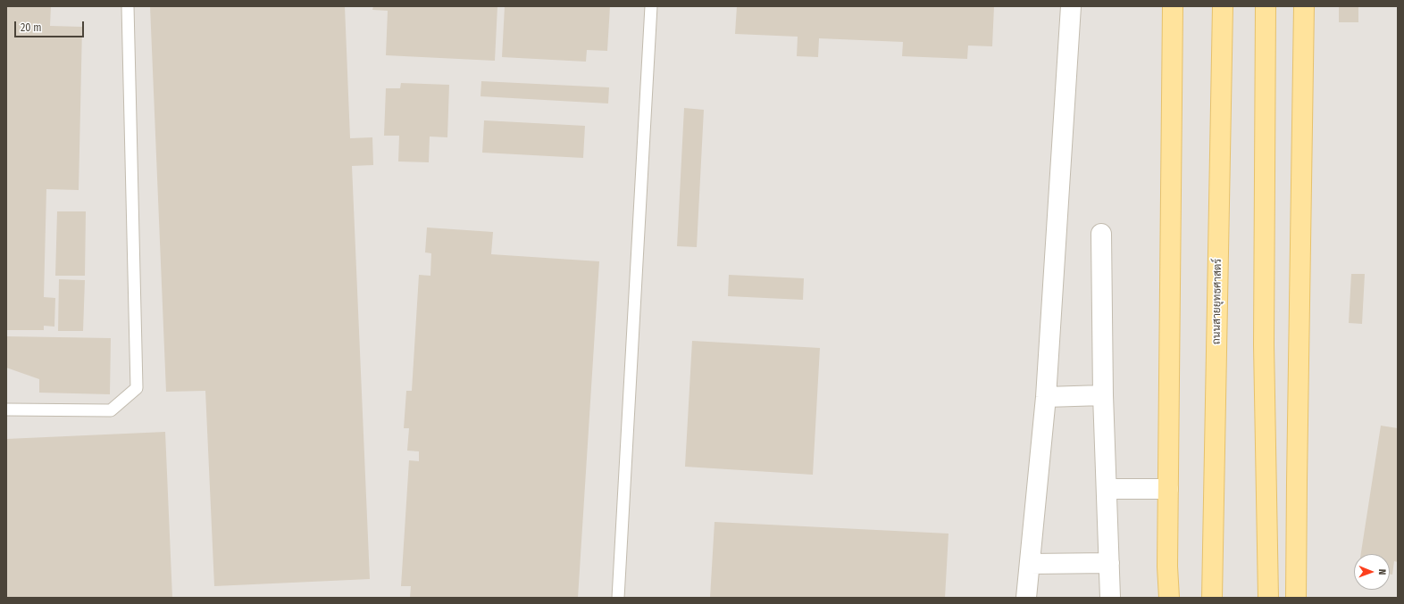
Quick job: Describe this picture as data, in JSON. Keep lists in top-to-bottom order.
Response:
{
  "streets": {
    "main road": ["ถนนสายยุทธศาสตร์"]
  },
  "scale_bar": "20 m",
  "north": "right"
}
